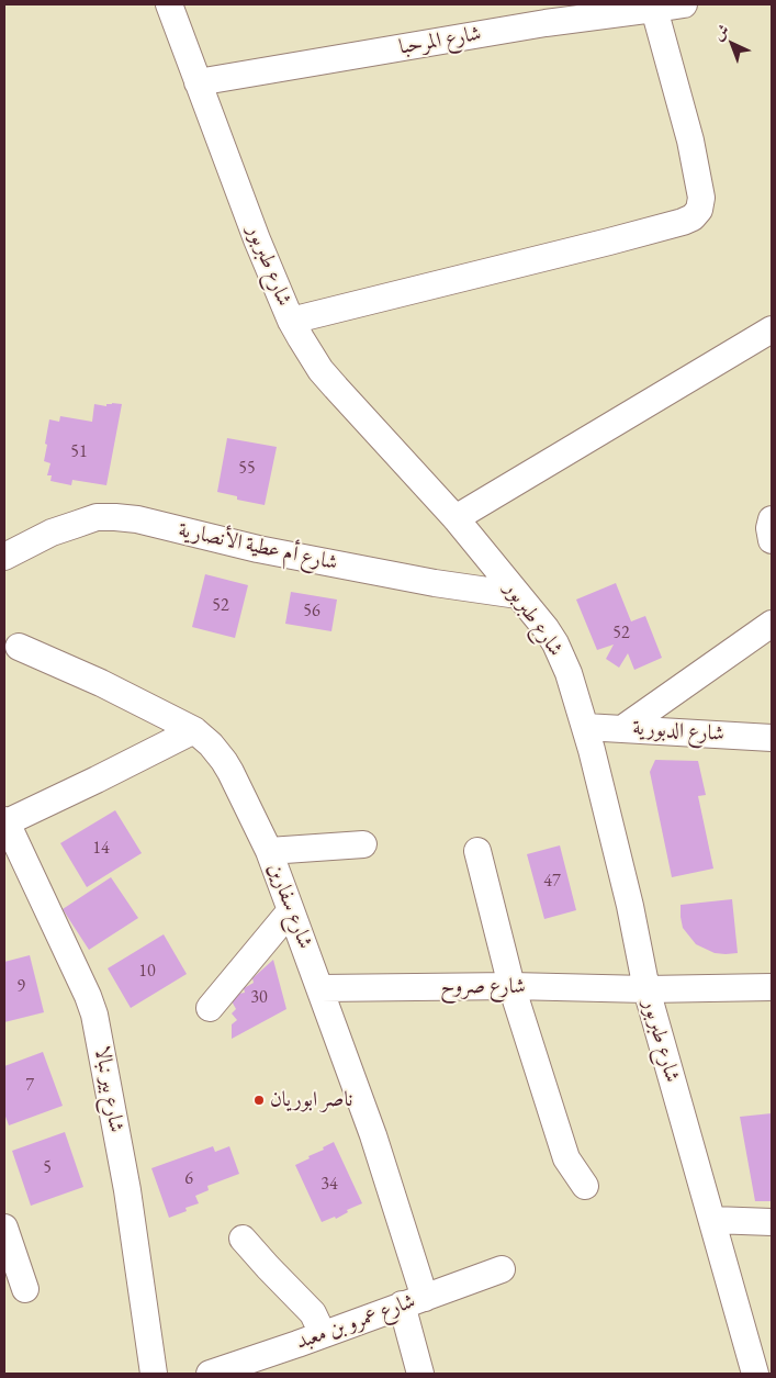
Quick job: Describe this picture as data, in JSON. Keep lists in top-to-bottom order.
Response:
{
  "streets": {
    "street": [
      "شارع المرحبا",
      "شارع طبربور",
      "شارع أم عطية الأنصارية",
      "شارع الدبورية",
      "شارع سفارين",
      "شارع صروح",
      "شارع بير نبالا",
      "شارع عمرو بن معبد"
    ]
  },
  "crossings": [
    ["شارع المرحبا", "شارع طبربور"],
    ["شارع طبربور", "شارع أم عطية الأنصارية"],
    ["شارع طبربور", "شارع الدبورية"],
    ["شارع طبربور", "شارع صروح"],
    ["شارع سفارين", "شارع صروح"],
    ["شارع سفارين", "شارع عمرو بن معبد"]
  ],
  "places": ["ناصر ابوريان"],
  "house_numbers": [
    "51",
    "55",
    "52",
    "56",
    "52",
    "14",
    "47",
    "10",
    "9",
    "30",
    "7",
    "5",
    "6",
    "34"
  ],
  "north": "top left"
}
